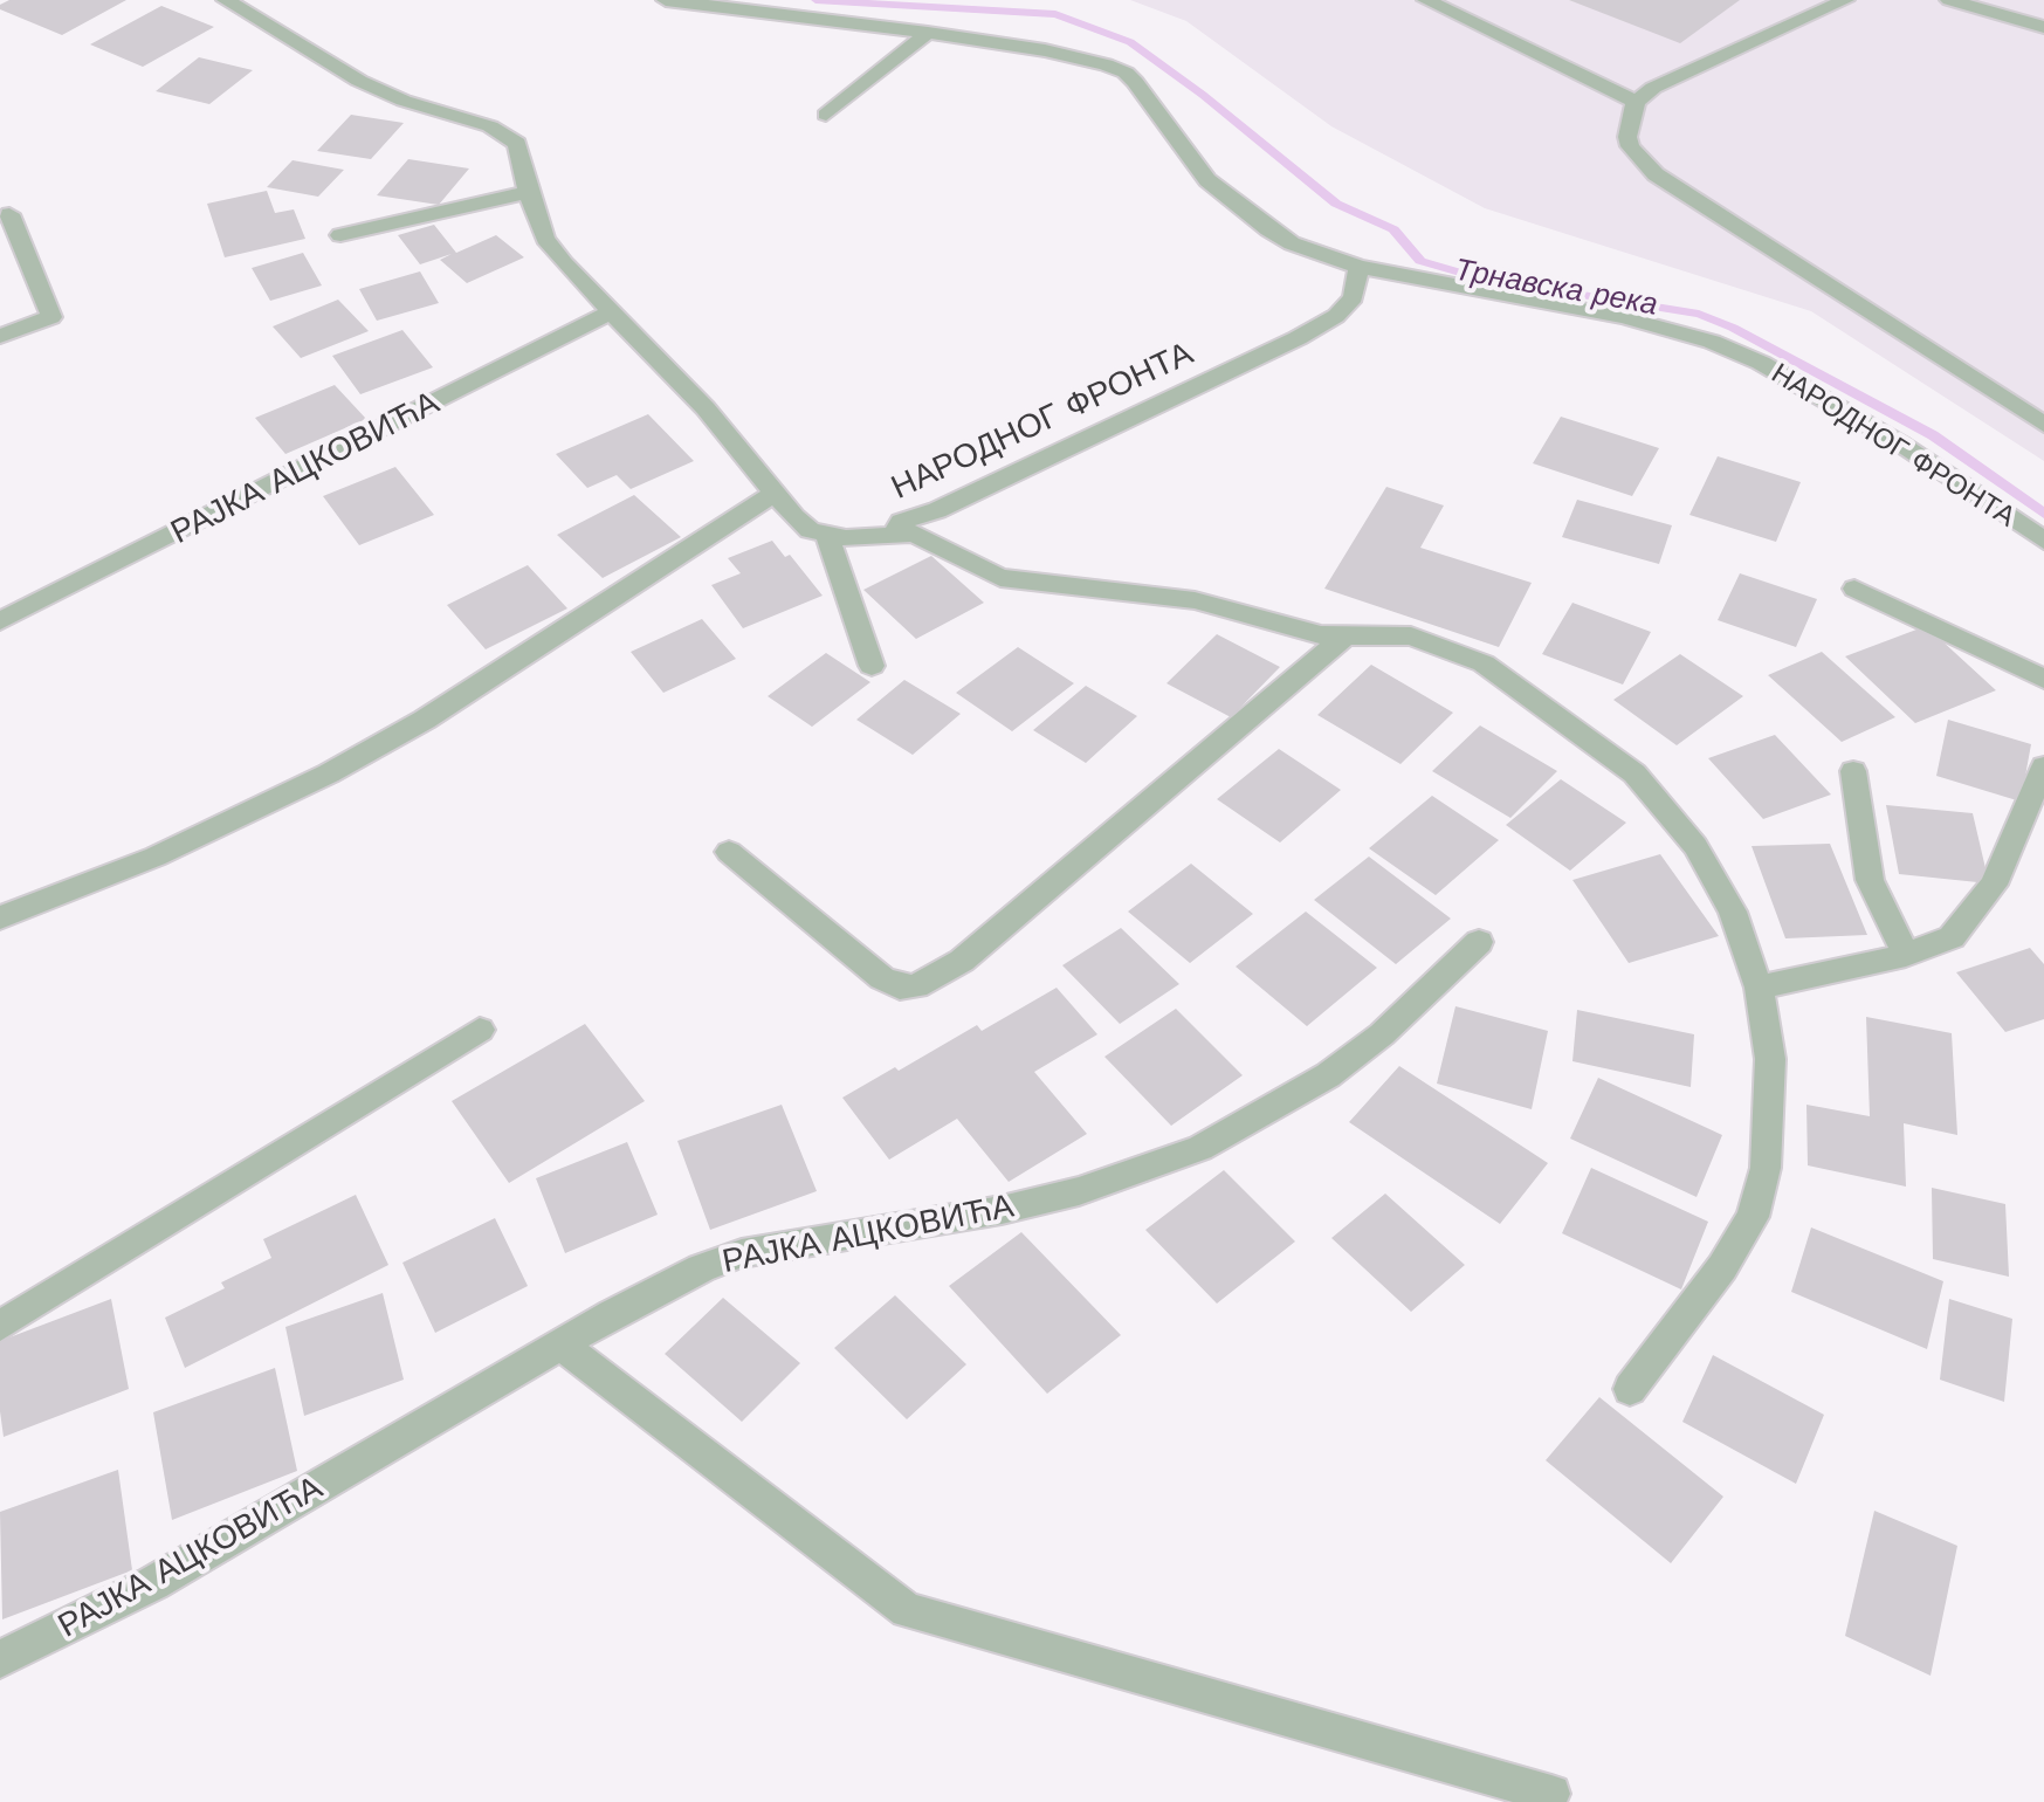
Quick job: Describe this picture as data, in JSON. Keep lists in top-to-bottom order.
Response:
{
  "streets": {
    "street": ["НАРОДНОГ ФРОНТА", "РАЈКА АЦКОВИЋА"]
  },
  "water": ["Трнавска река"]
}
